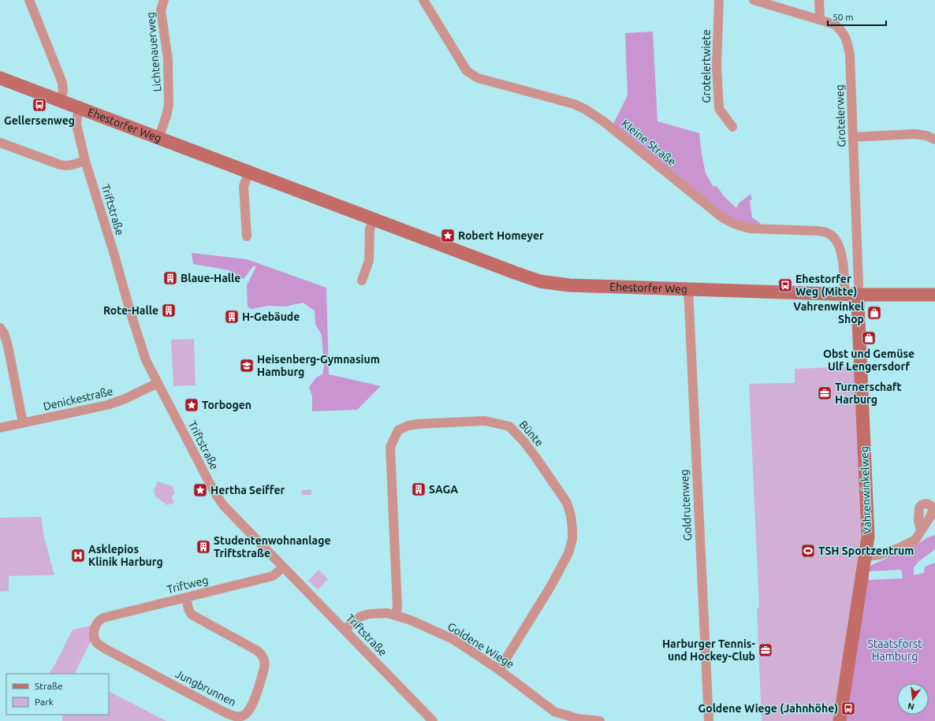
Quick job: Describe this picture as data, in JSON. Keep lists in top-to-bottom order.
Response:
{
  "streets": {
    "main road": ["Ehestorfer Weg", "Vahrenwinkelweg"],
    "street": [
      "Lichtenauerweg",
      "Grotelertwiete",
      "Grotelerweg",
      "Kleine Straße",
      "Triftstraße",
      "Denickestraße",
      "Bünte",
      "Goldrutenweg",
      "Triftweg",
      "Goldene Wiege",
      "Jungbrunnen"
    ]
  },
  "crossings": [
    ["Lichtenauerweg", "Ehestorfer Weg"],
    ["Grotelerweg", "Ehestorfer Weg"],
    ["Grotelerweg", "Kleine Straße"],
    ["Grotelerweg", "Vahrenwinkelweg"],
    ["Ehestorfer Weg", "Kleine Straße"],
    ["Ehestorfer Weg", "Triftstraße"],
    ["Ehestorfer Weg", "Vahrenwinkelweg"],
    ["Ehestorfer Weg", "Goldrutenweg"],
    ["Kleine Straße", "Vahrenwinkelweg"],
    ["Triftstraße", "Denickestraße"],
    ["Triftstraße", "Triftweg"],
    ["Triftstraße", "Goldene Wiege"],
    ["Bünte", "Goldene Wiege"],
    ["Triftweg", "Jungbrunnen"]
  ],
  "parks": ["Staatsforst Hamburg"],
  "places": {
    "bus stop": ["Gellersenweg", "Ehestorfer Weg (Mitte)", "Goldene Wiege (Jahnhöhe)"],
    "place": ["Robert Homeyer", "Torbogen", "Hertha Seiffer"],
    "building": [
      "Blaue-Halle",
      "Rote-Halle",
      "H-Gebäude",
      "SAGA",
      "Studentenwohnanlage Triftstraße"
    ],
    "shop": ["Vahrenwinkel Shop", "Obst und Gemüse Ulf Lengersdorf"],
    "school or university": ["Heisenberg-Gymnasium Hamburg"],
    "office": ["Turnerschaft Harburg", "Harburger Tennis- und Hockey-Club"],
    "sports": ["TSH Sportzentrum"],
    "hospital": ["Asklepios Klinik Harburg"]
  },
  "legend": ["Straße", "Park"],
  "scale_bar": "50 m",
  "north": "bottom"
}
